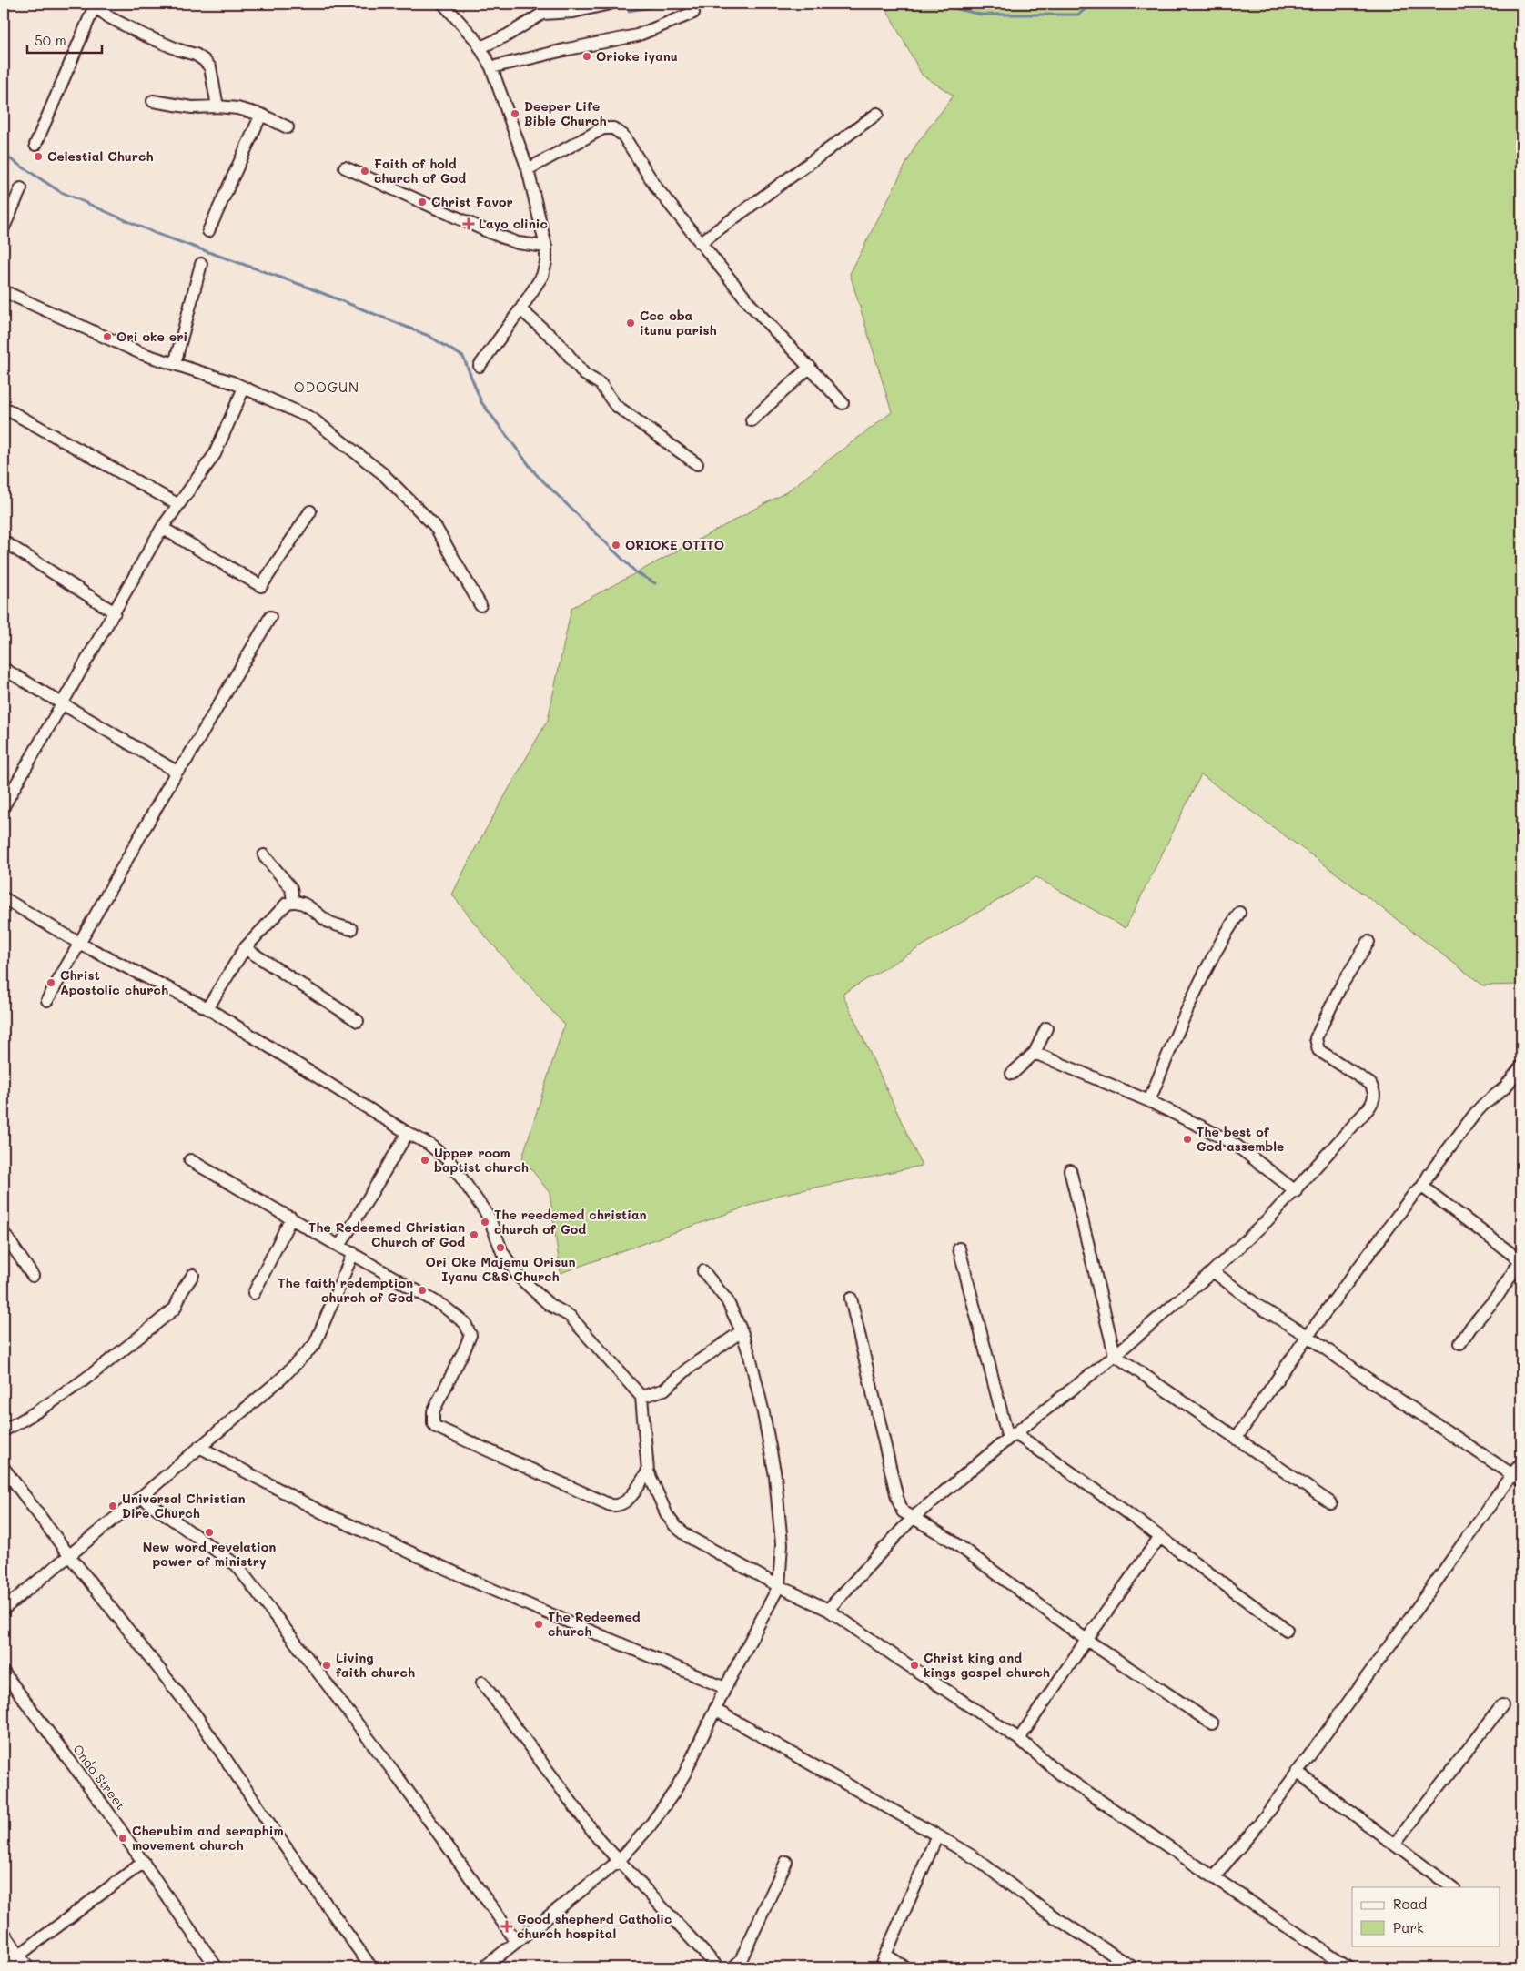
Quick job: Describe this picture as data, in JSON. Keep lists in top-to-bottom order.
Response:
{
  "streets": {
    "street": ["Ondo Street"]
  },
  "districts": ["ODOGUN"],
  "places": {
    "other": [
      "Orioke iyanu",
      "Deeper Life Bible Church",
      "Celestial Church",
      "Faith of hold church of God",
      "Christ Favor",
      "Ccc oba itunu parish",
      "Ori oke eri",
      "ORIOKE OTITO",
      "Christ Apostolic church",
      "The best of God assemble",
      "Upper room baptist church",
      "The reedemed christian church of God",
      "The Redeemed Christian Church of God",
      "Ori Oke Majemu Orisun Iyanu C&S Church",
      "The faith redemption church of God",
      "Universal Christian Dire Church",
      "New word revelation power of ministry",
      "The Redeemed church",
      "Living faith church",
      "Christ king and kings gospel church",
      "Cherubim and seraphim movement church"
    ],
    "health": ["Layo clinic", "Good shepherd Catholic church hospital"]
  },
  "legend": ["Road", "Park"],
  "scale_bar": "50 m"
}
